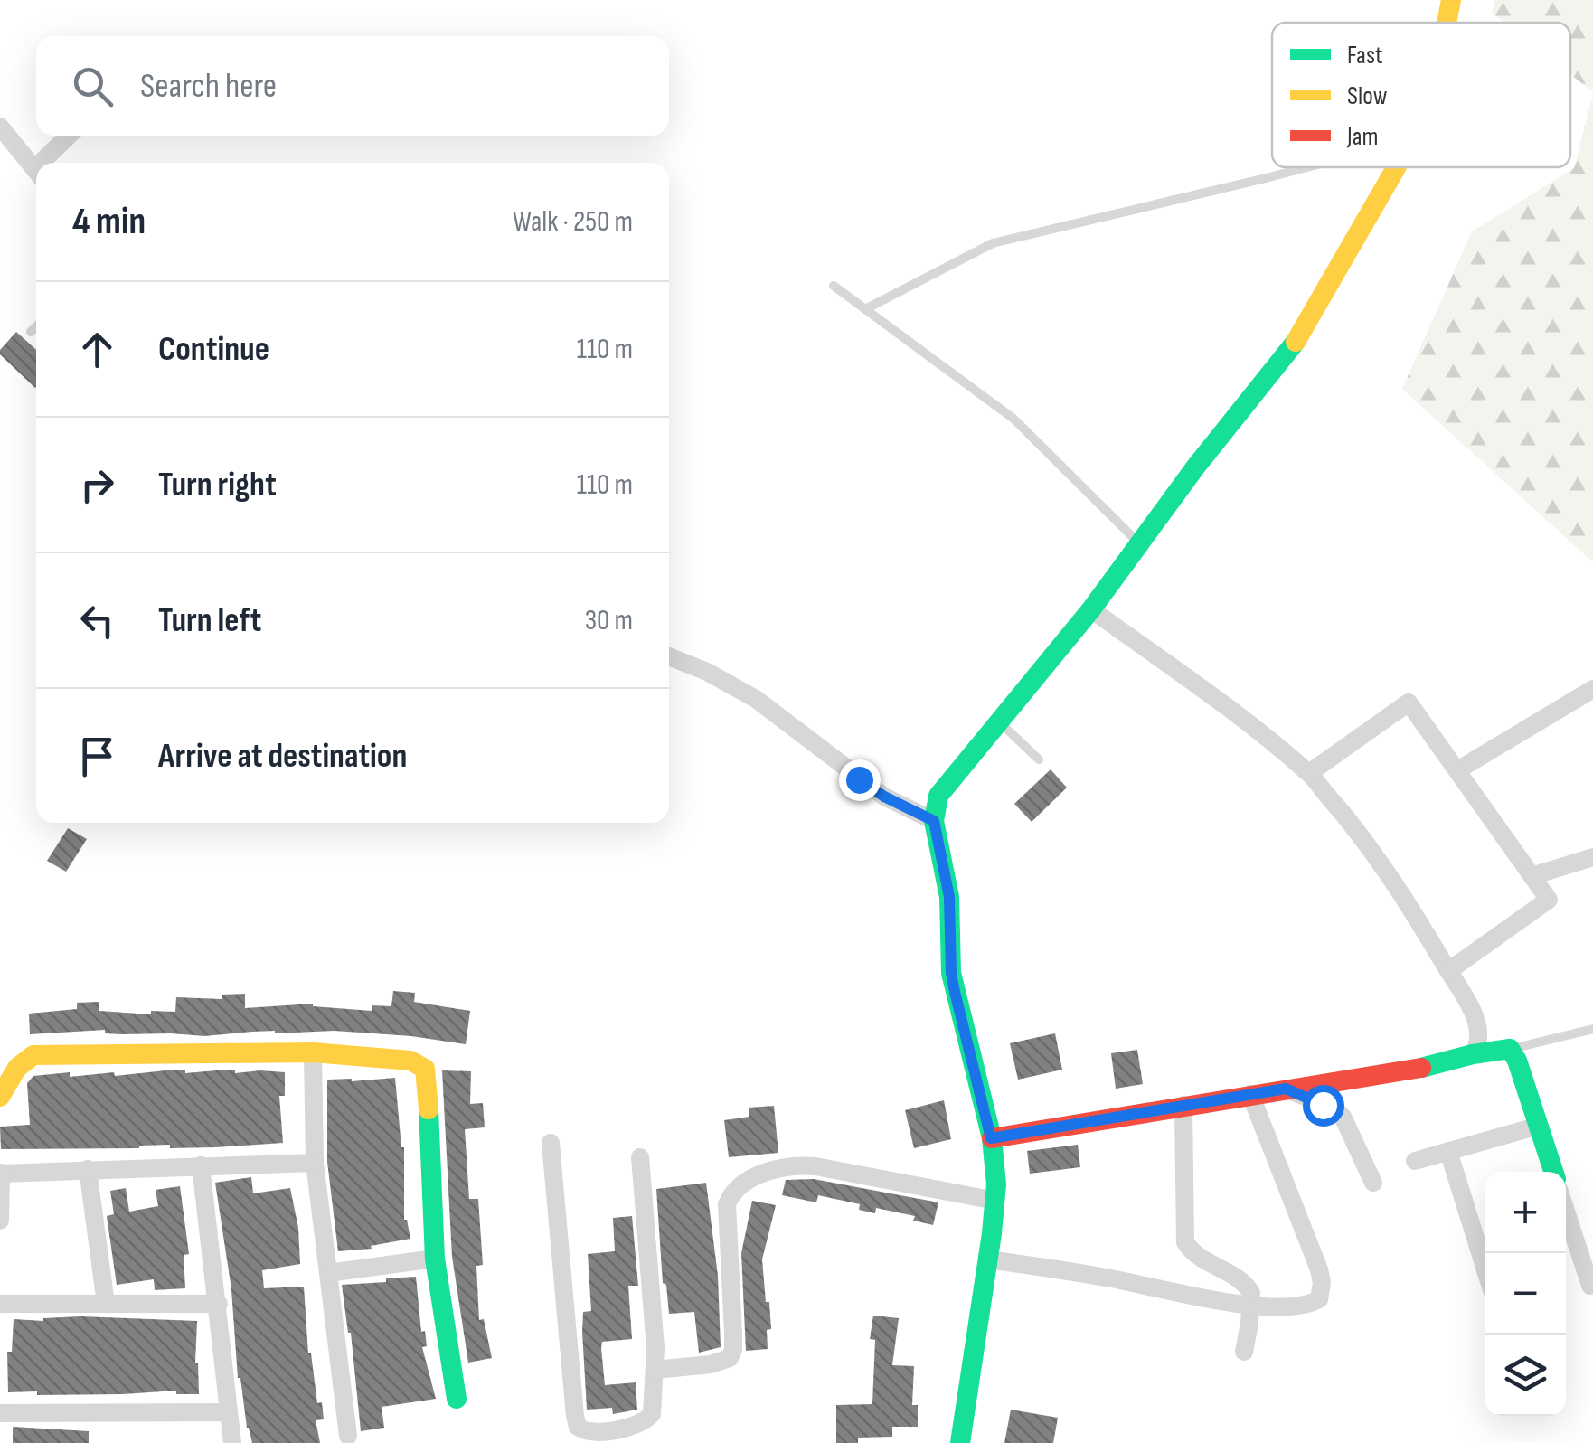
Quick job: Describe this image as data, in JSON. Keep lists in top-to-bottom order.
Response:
{
  "legend": ["Fast", "Slow", "Jam"],
  "page": {
    "search": "Search here",
    "heading": ["4 min", "Walk · 250 m"],
    "list": [
      ["Continue", "110 m"],
      ["Turn right", "110 m"],
      ["Turn left", "30 m"],
      "Arrive at destination"
    ],
    "map_buttons": ["+", "−"]
  }
}
